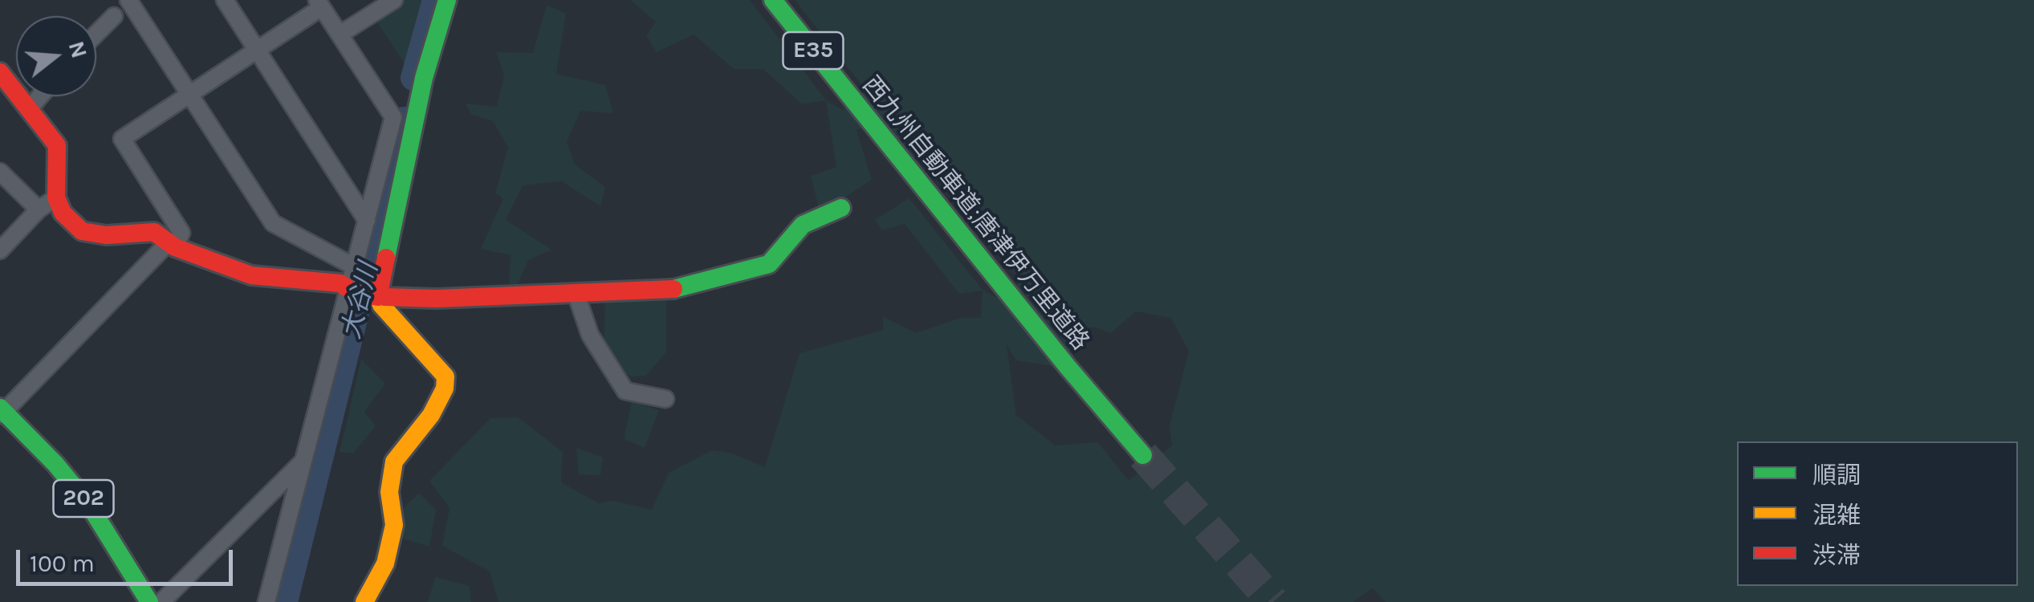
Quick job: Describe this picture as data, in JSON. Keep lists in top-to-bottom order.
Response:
{
  "streets": {
    "main road": ["E35", "西九州自動車道;唐津伊万里道路", "202"]
  },
  "water": ["大谷川"],
  "legend": ["順調", "混雑", "渋滞"],
  "scale_bar": "100 m",
  "north": "right"
}
